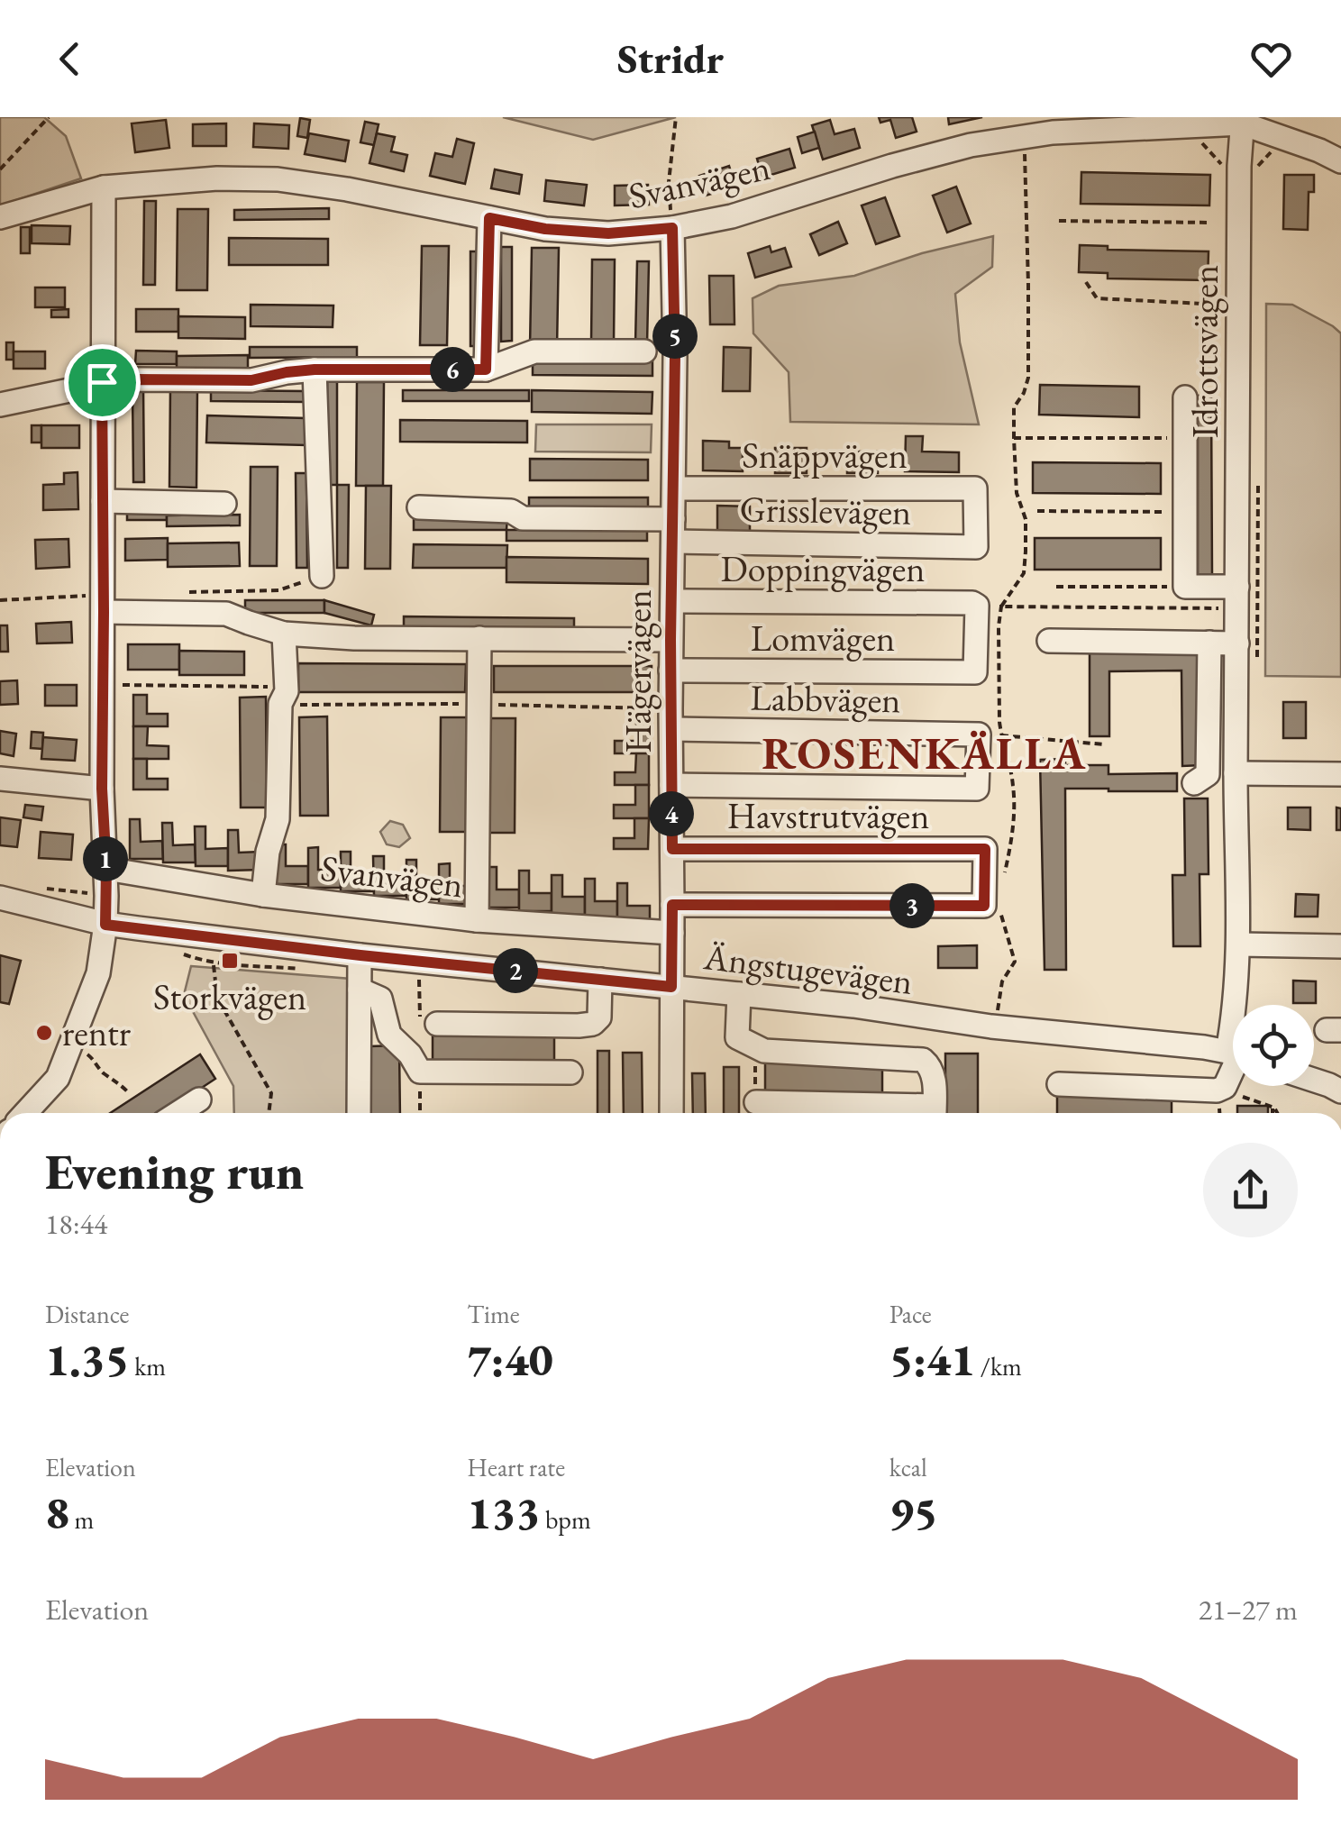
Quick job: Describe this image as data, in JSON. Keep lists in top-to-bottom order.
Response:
{
  "streets": {
    "street": [
      "Svanvägen",
      "Idrottsvägen",
      "Snäppvägen",
      "Grisslevägen",
      "Doppingvägen",
      "Lomvägen",
      "Hägervägen",
      "Labbvägen",
      "Havstrutvägen",
      "Ängstugevägen"
    ]
  },
  "crossings": [
    ["Svanvägen", "Idrottsvägen"],
    ["Svanvägen", "Hägervägen"],
    ["Snäppvägen", "Grisslevägen"],
    ["Snäppvägen", "Hägervägen"],
    ["Grisslevägen", "Hägervägen"],
    ["Doppingvägen", "Lomvägen"],
    ["Doppingvägen", "Hägervägen"],
    ["Lomvägen", "Hägervägen"],
    ["Hägervägen", "Labbvägen"],
    ["Hägervägen", "Havstrutvägen"],
    ["Hägervägen", "Ängstugevägen"]
  ],
  "districts": ["ROSENKÄLLA"],
  "places": {
    "transit": ["Storkvägen"],
    "other": ["rentr"]
  },
  "page": {
    "header": "Stridr",
    "pins": [
      "5",
      "6",
      "4",
      "1",
      "3",
      "2"
    ],
    "heading": ["Evening run", "18:44"],
    "stats": [
      ["Distance", "1.35 km"],
      ["Time", "7:40"],
      ["Pace", "5:41 /km"],
      ["Elevation", "8 m"],
      ["Heart rate", "133 bpm"],
      ["kcal", "95"]
    ],
    "chart": ["Elevation", "21–27 m"]
  }
}
